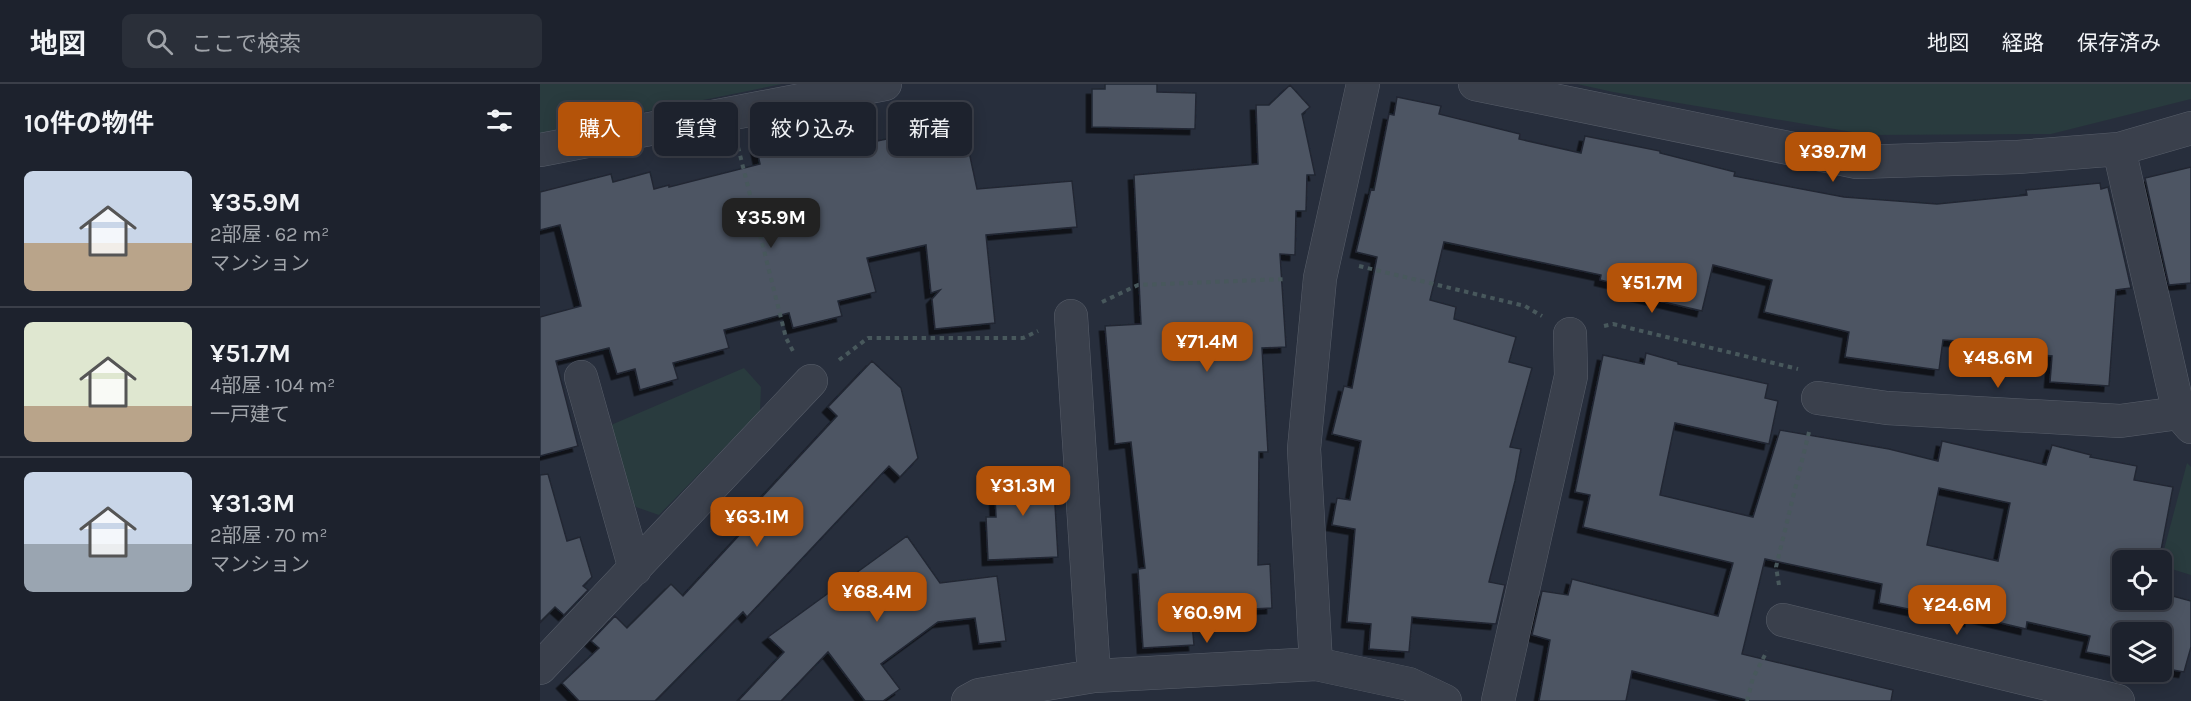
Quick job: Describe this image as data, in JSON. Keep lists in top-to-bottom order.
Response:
{
  "page": {
    "header": "地図",
    "search": "ここで検索",
    "nav": ["地図", "経路", "保存済み"],
    "heading": "10件の物件",
    "chip": [
      "購入",
      "賃貸",
      "絞り込み",
      "新着"
    ],
    "price": [
      "¥39.7M",
      "¥35.9M",
      "¥51.7M",
      "¥71.4M",
      "¥48.6M",
      "¥31.3M",
      "¥63.1M",
      "¥68.4M",
      "¥24.6M",
      "¥60.9M"
    ],
    "list": [
      {
        "name": "¥35.9M",
        "note": "2部屋 · 62 m² · マンション"
      },
      {
        "name": "¥51.7M",
        "note": "4部屋 · 104 m² · 一戸建て"
      },
      {
        "name": "¥31.3M",
        "note": "2部屋 · 70 m² · マンション"
      }
    ]
  }
}
